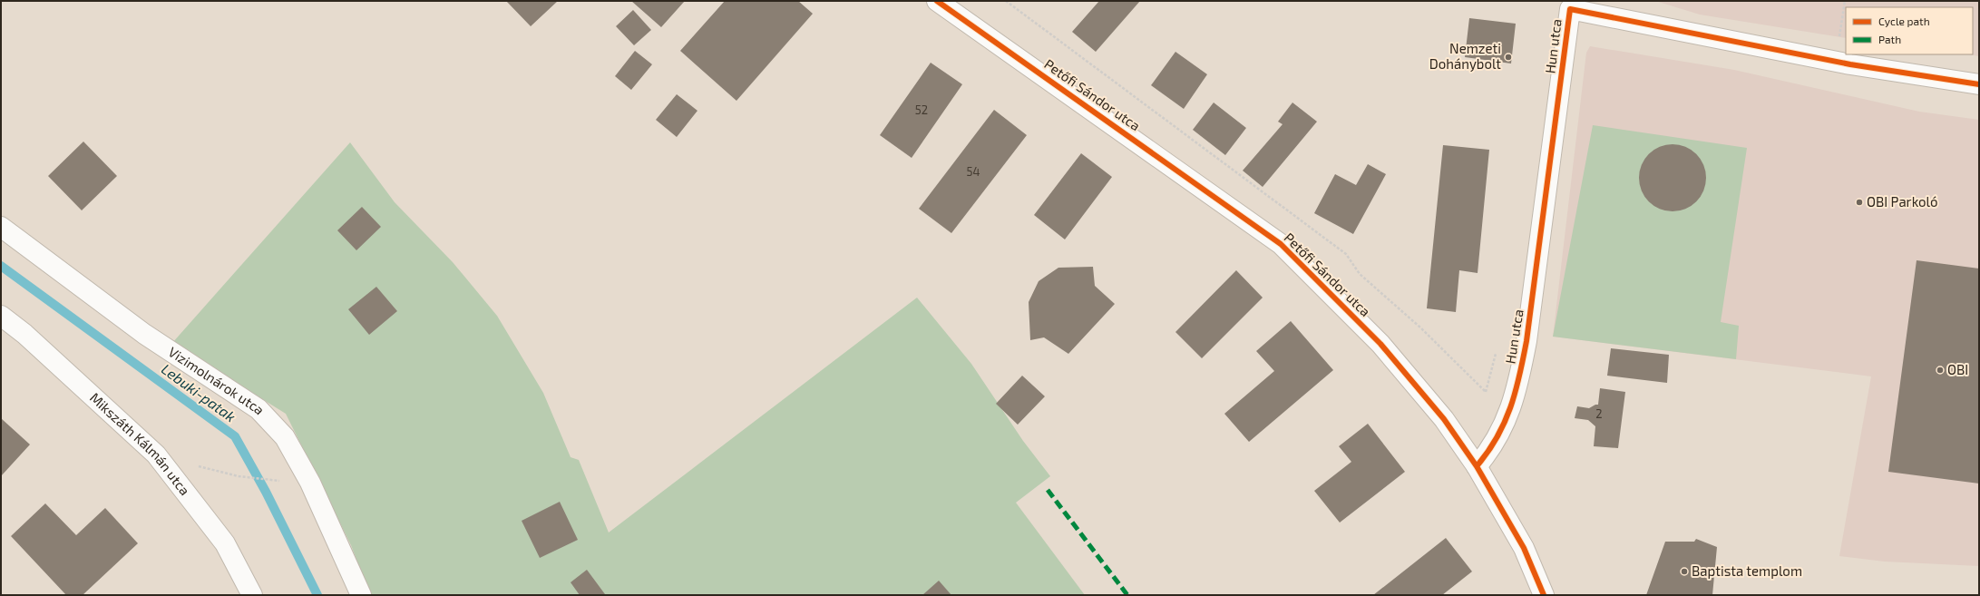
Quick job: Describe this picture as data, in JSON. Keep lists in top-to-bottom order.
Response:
{
  "streets": {
    "street": [
      "Hun utca",
      "Petőfi Sándor utca",
      "Vizimolnárok utca",
      "Mikszáth Kálmán utca"
    ]
  },
  "crossings": [
    ["Hun utca", "Petőfi Sándor utca"]
  ],
  "water": ["Lebuki-patak"],
  "places": [
    "Nemzeti Dohánybolt",
    "OBI Parkoló",
    "OBI",
    "Baptista templom"
  ],
  "house_numbers": ["52", "54", "2"],
  "legend": ["Cycle path", "Path"]
}
